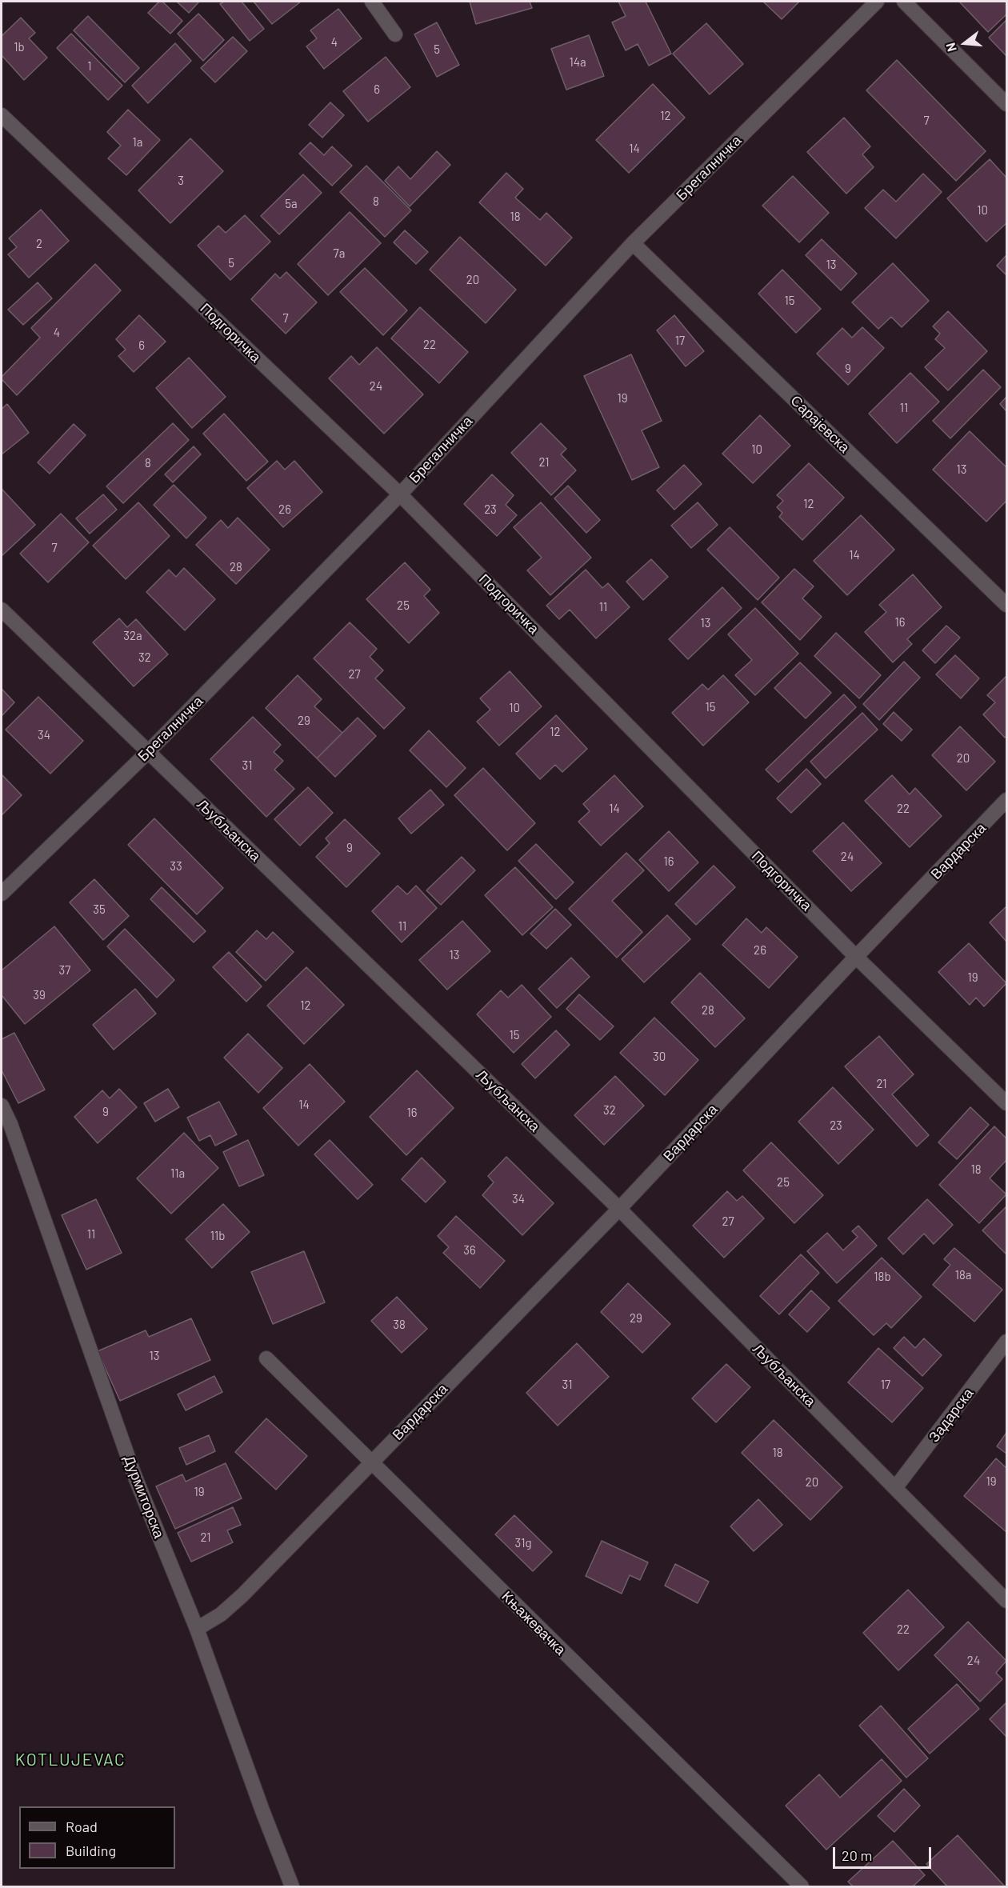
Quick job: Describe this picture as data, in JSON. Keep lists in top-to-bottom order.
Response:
{
  "streets": {
    "street": [
      "Брегалничка",
      "Подгоричка",
      "Сарајевска",
      "Љубљанска",
      "Вардарска",
      "Задарска",
      "Дурмиторска",
      "Књажевачка"
    ]
  },
  "crossings": [
    ["Брегалничка", "Подгоричка"],
    ["Брегалничка", "Сарајевска"],
    ["Брегалничка", "Љубљанска"],
    ["Подгоричка", "Вардарска"],
    ["Љубљанска", "Вардарска"],
    ["Љубљанска", "Задарска"],
    ["Вардарска", "Дурмиторска"],
    ["Вардарска", "Књажевачка"]
  ],
  "districts": ["KOTLUJEVAC"],
  "house_numbers": [
    "4",
    "1b",
    "5",
    "14a",
    "1",
    "6",
    "12",
    "7",
    "1a",
    "14",
    "3",
    "8",
    "5a",
    "10",
    "18",
    "2",
    "7a",
    "5",
    "13",
    "20",
    "15",
    "7",
    "4",
    "17",
    "22",
    "6",
    "9",
    "24",
    "19",
    "11",
    "10",
    "21",
    "8",
    "13",
    "12",
    "26",
    "23",
    "7",
    "14",
    "28",
    "25",
    "11",
    "16",
    "13",
    "32a",
    "32",
    "27",
    "15",
    "10",
    "29",
    "12",
    "34",
    "20",
    "31",
    "14",
    "22",
    "9",
    "24",
    "16",
    "33",
    "35",
    "11",
    "26",
    "13",
    "37",
    "19",
    "39",
    "12",
    "28",
    "15",
    "30",
    "21",
    "14",
    "32",
    "9",
    "16",
    "23",
    "18",
    "11a",
    "25",
    "34",
    "27",
    "11",
    "11b",
    "36",
    "18a",
    "18b",
    "29",
    "38",
    "13",
    "31",
    "17",
    "18",
    "19",
    "20",
    "19",
    "21",
    "31g",
    "22",
    "24"
  ],
  "legend": ["Road", "Building"],
  "scale_bar": "20 m",
  "north": "left"
}
